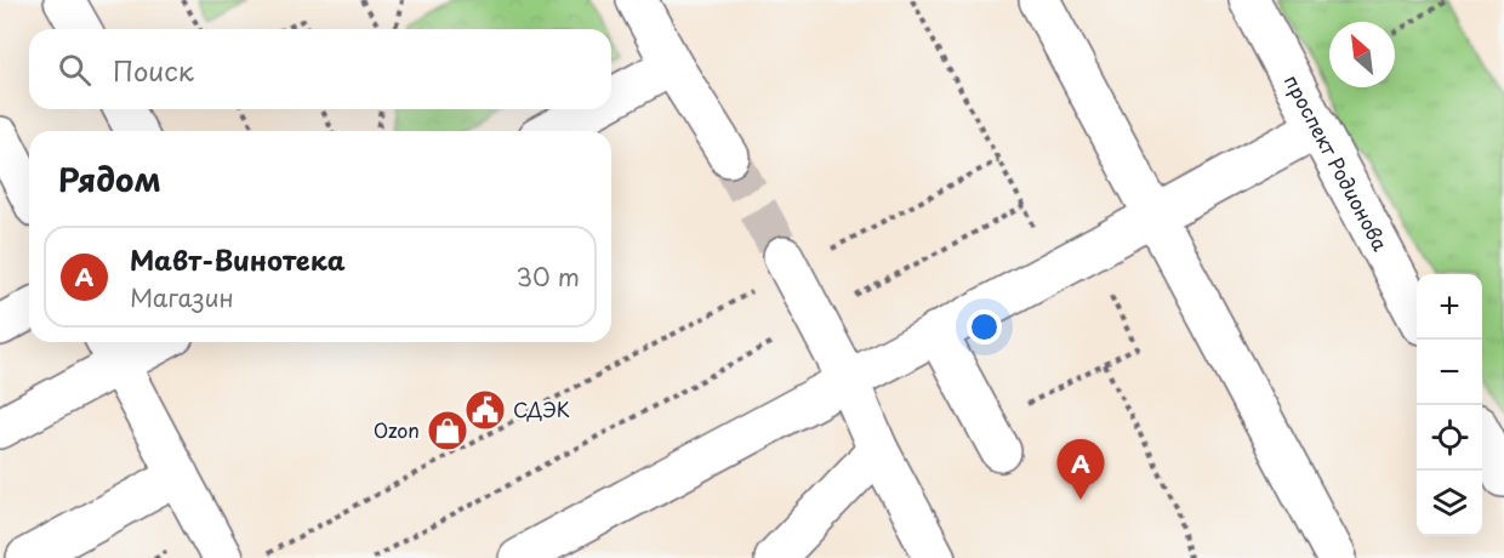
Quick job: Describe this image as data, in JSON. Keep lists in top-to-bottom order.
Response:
{
  "streets": {
    "street": ["проспект Родионова"]
  },
  "places": {
    "public building": ["СДЭК"],
    "shop": ["Ozon"]
  },
  "north": "top left",
  "page": {
    "search": "Поиск",
    "heading": "Рядом",
    "list": [
      {
        "mark": "A",
        "name": "Мавт-Винотека",
        "note": "Магазин",
        "value": "30 m"
      }
    ],
    "map_buttons": ["+", "−"],
    "pins": "A"
  }
}
